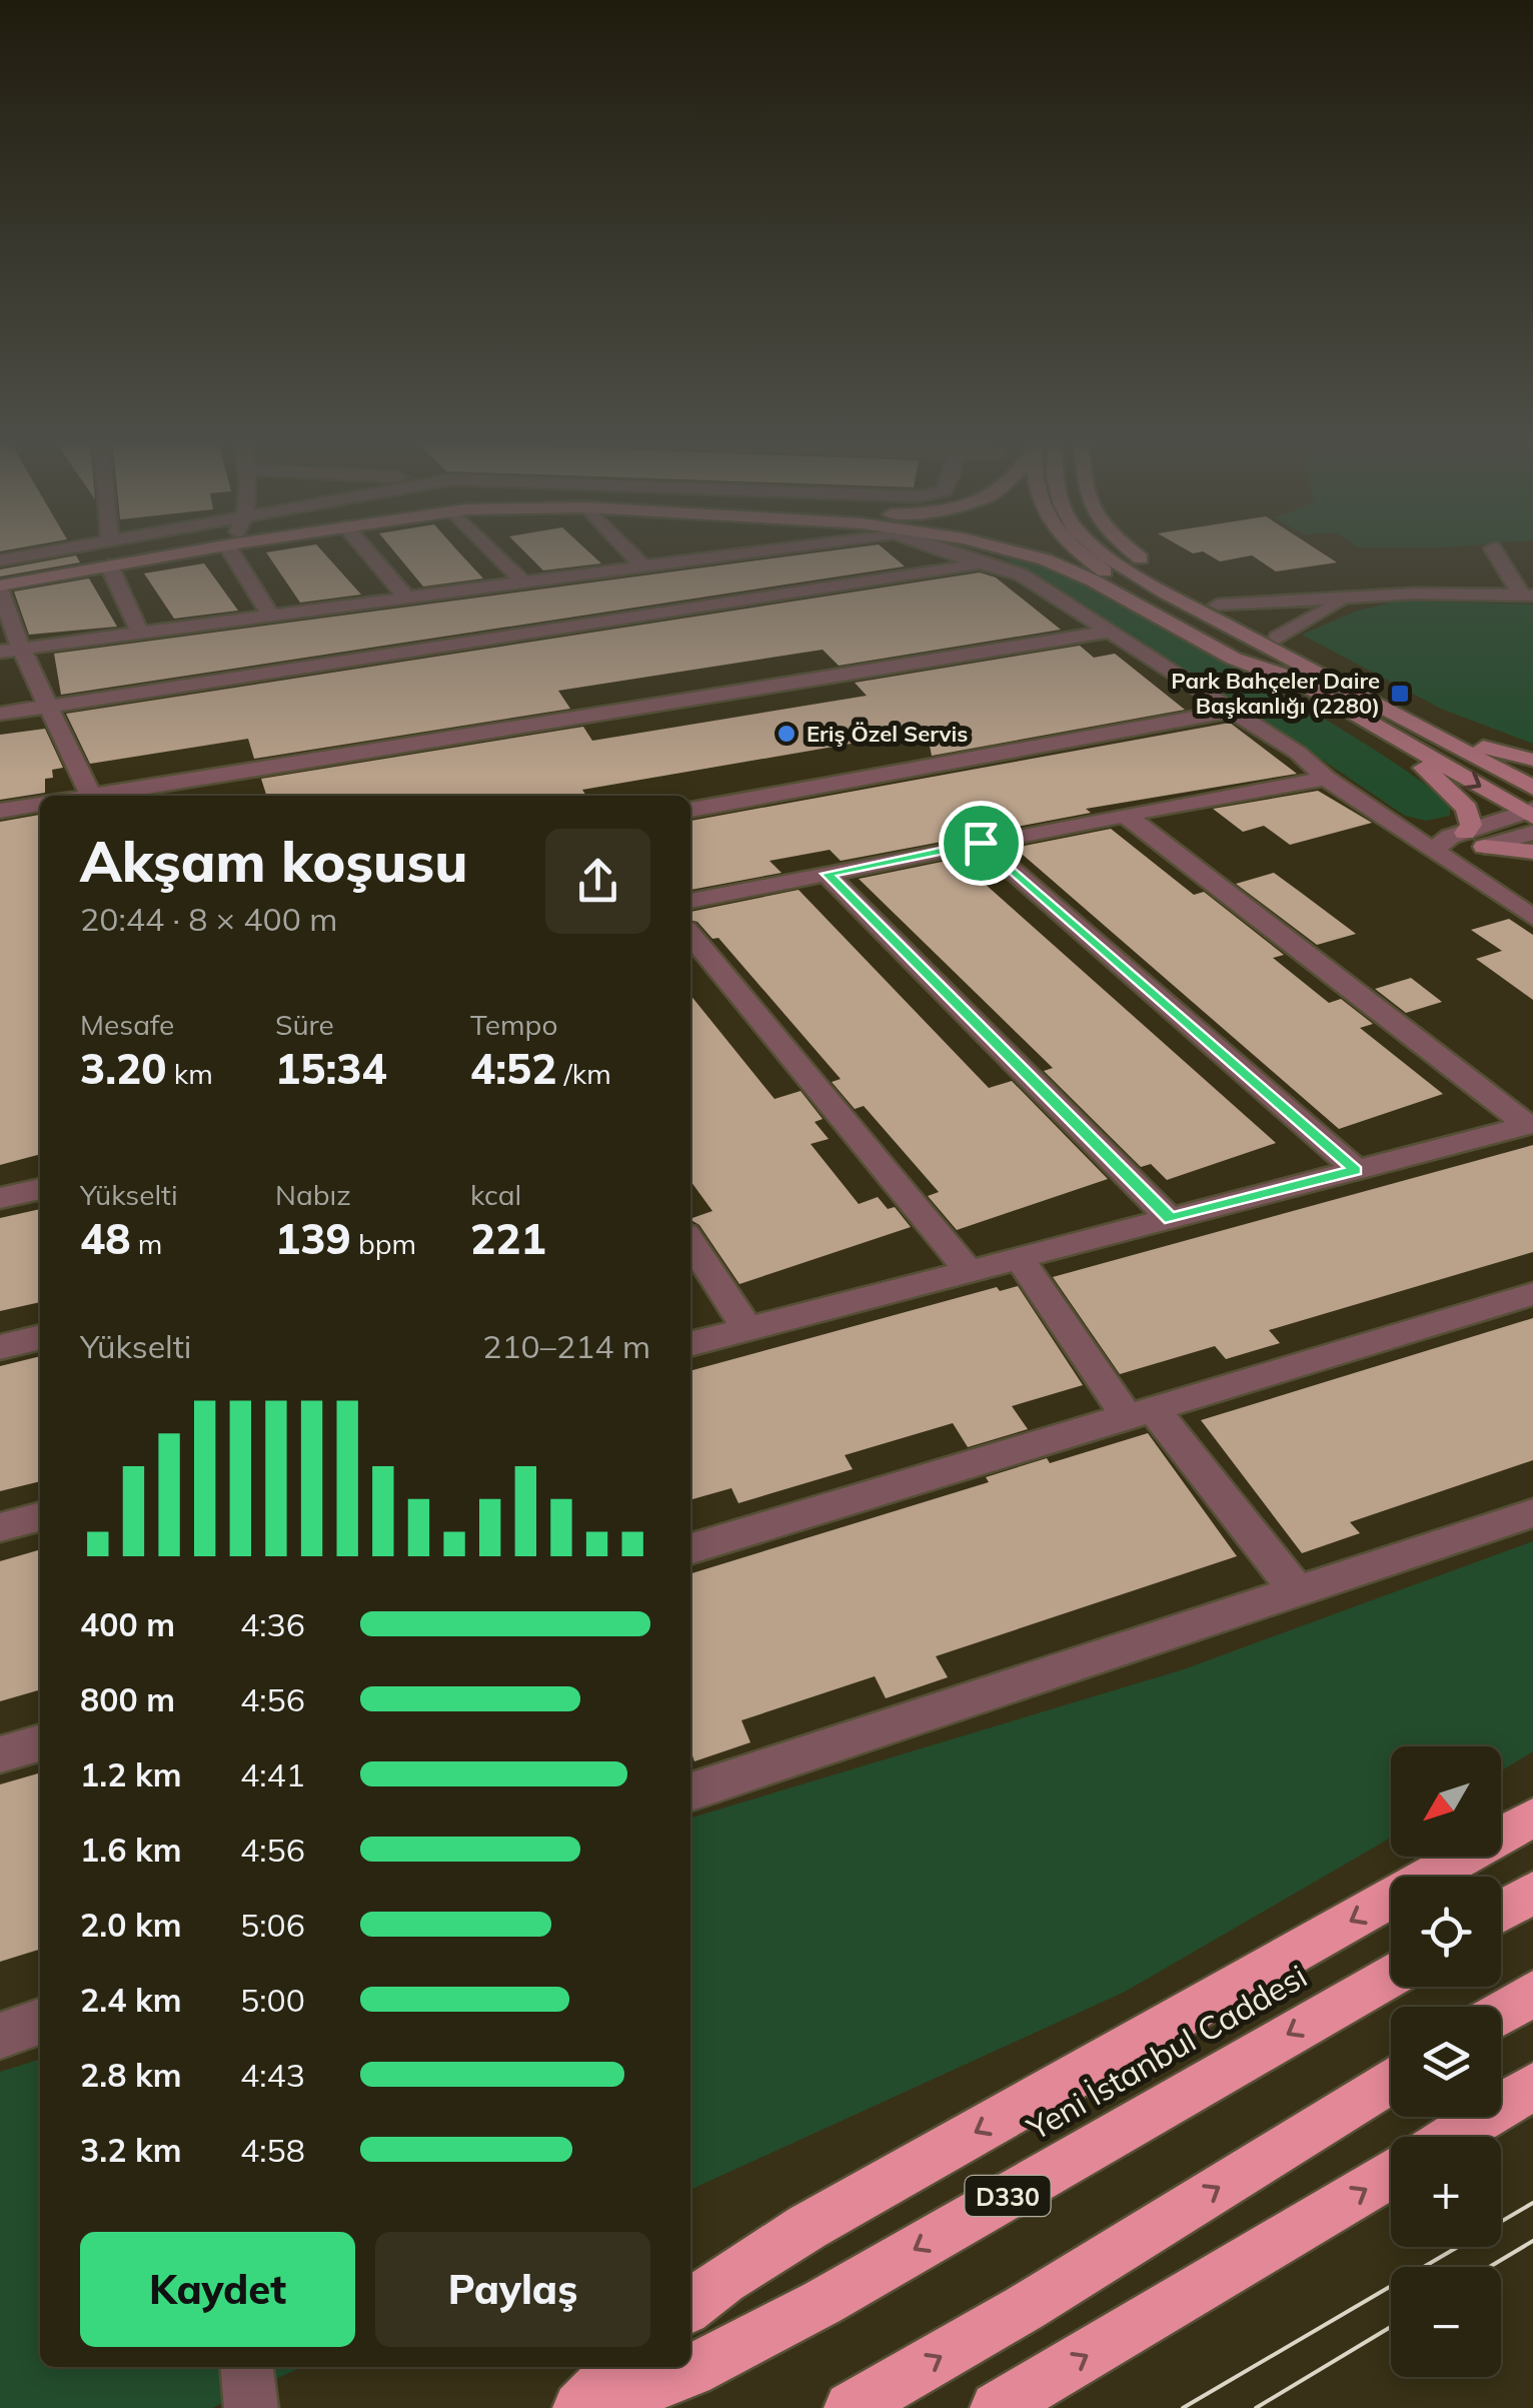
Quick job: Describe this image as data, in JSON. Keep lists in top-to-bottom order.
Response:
{
  "streets": {
    "highway": ["Yeni İstanbul Caddesi", "D330"]
  },
  "places": {
    "transit": ["Park Bahçeler Dai̇re Başkanlığı (2280)"],
    "other": ["Eriş Özel Servis"]
  },
  "north": "bottom left",
  "page": {
    "heading": ["Akşam koşusu", "20:44 · 8 × 400 m"],
    "stats": [
      ["Mesafe", "3.20 km"],
      ["Süre", "15:34"],
      ["Tempo", "4:52 /km"],
      ["Yükselti", "48 m"],
      ["Nabız", "139 bpm"],
      ["kcal", "221"]
    ],
    "chart": ["Yükselti", "210–214 m"],
    "list": [
      {
        "name": "400 m",
        "note": "4:36"
      },
      {
        "name": "800 m",
        "note": "4:56"
      },
      {
        "name": "1.2 km",
        "note": "4:41"
      },
      {
        "name": "1.6 km",
        "note": "4:56"
      },
      {
        "name": "2.0 km",
        "note": "5:06"
      },
      {
        "name": "2.4 km",
        "note": "5:00"
      },
      {
        "name": "2.8 km",
        "note": "4:43"
      },
      {
        "name": "3.2 km",
        "note": "4:58"
      }
    ],
    "map_buttons": ["+", "−"],
    "buttons": ["Kaydet", "Paylaş"]
  }
}
